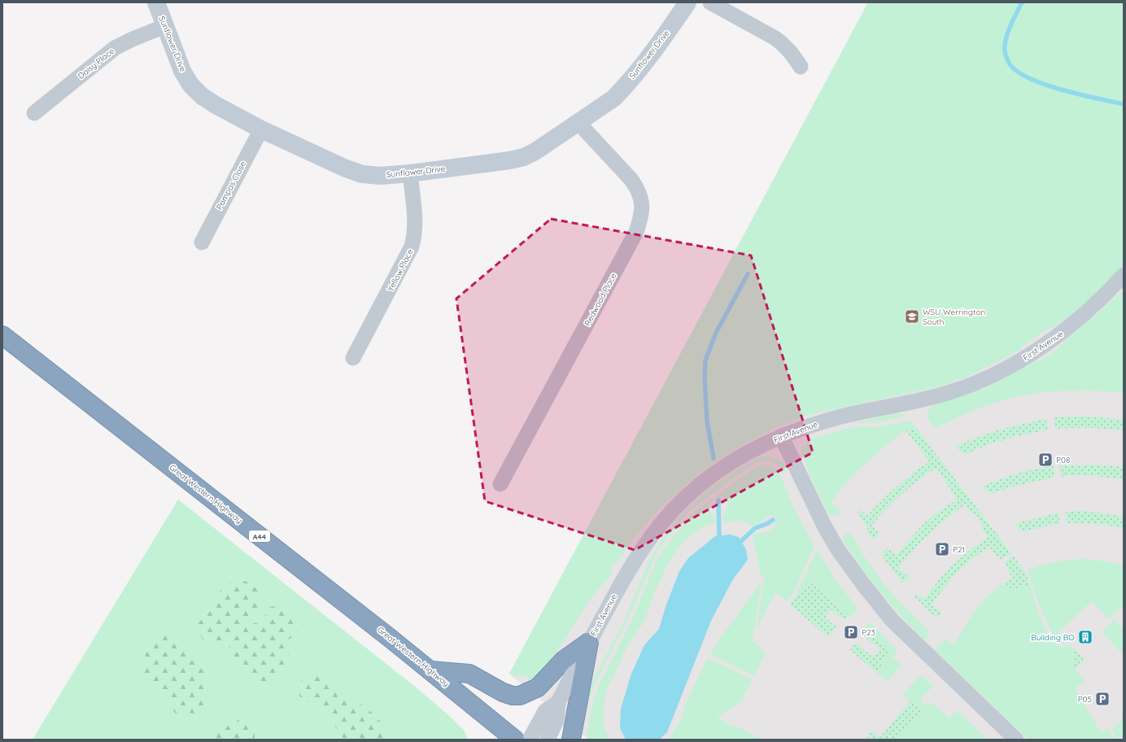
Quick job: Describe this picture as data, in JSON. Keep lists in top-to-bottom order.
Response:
{
  "streets": {
    "highway": ["Great Western Highway", "A44"],
    "street": [
      "Sunflower Drive",
      "Daisy Place",
      "Pampas Close",
      "Yellow Place",
      "Redwood Place",
      "First Avenue"
    ]
  },
  "crossings": [
    ["Sunflower Drive", "Daisy Place"],
    ["Sunflower Drive", "Pampas Close"],
    ["Sunflower Drive", "Yellow Place"],
    ["Sunflower Drive", "Redwood Place"]
  ],
  "places": {
    "school or university": ["WSU Werrington South"],
    "parking": [
      "P08",
      "P21",
      "P23",
      "P05"
    ],
    "building": ["Building BO"]
  }
}
